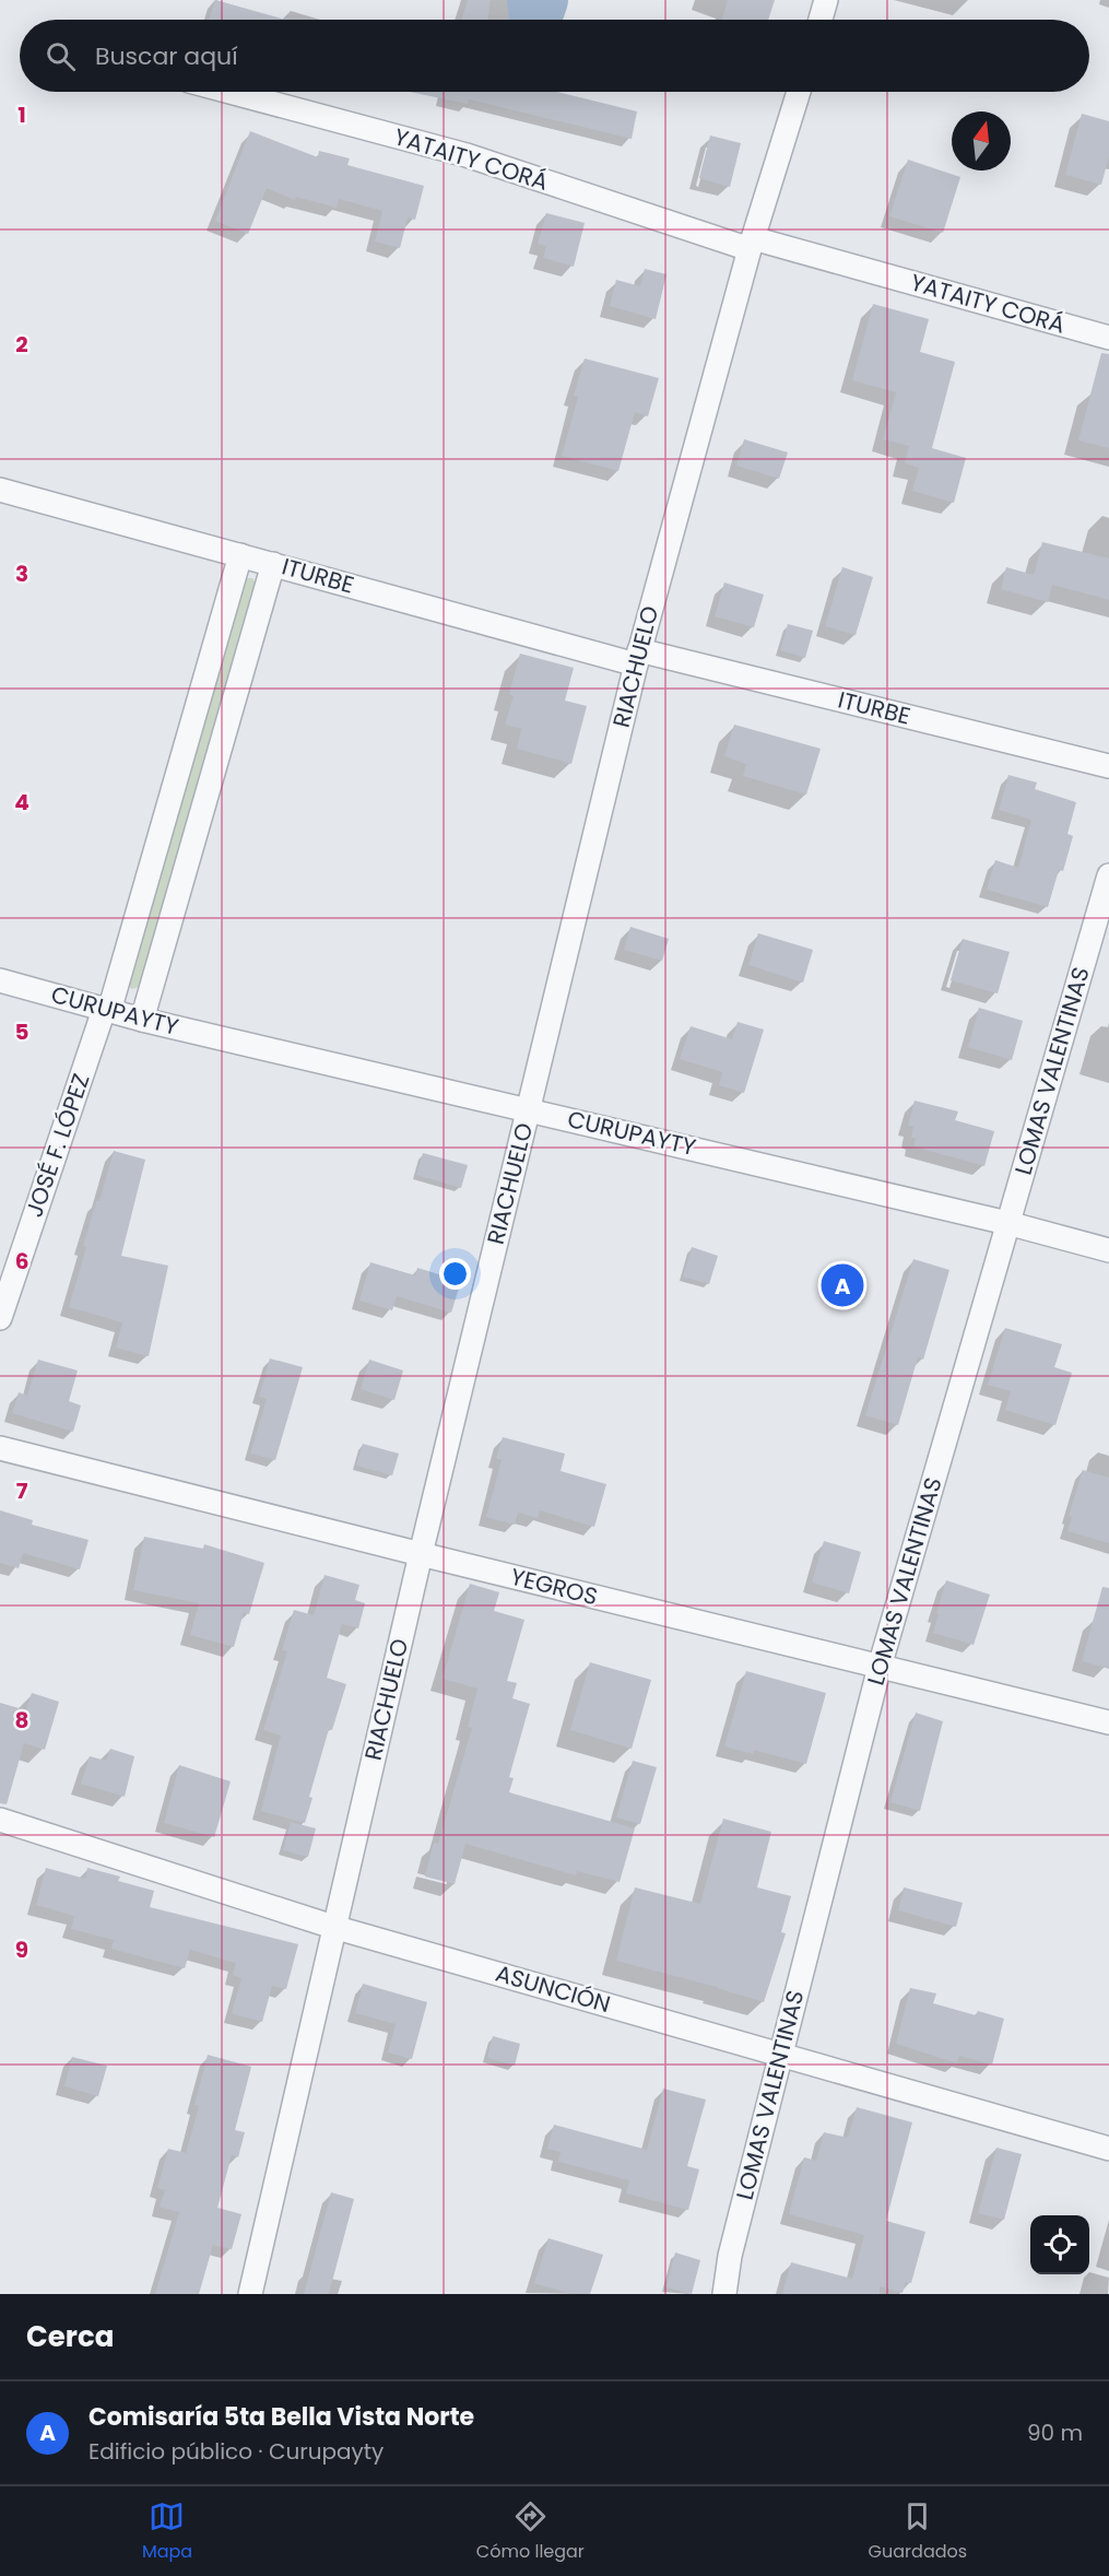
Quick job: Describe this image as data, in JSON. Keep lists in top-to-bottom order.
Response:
{
  "streets": {
    "street": [
      "YATAITY CORÁ",
      "ITURBE",
      "RIACHUELO",
      "CURUPAYTY",
      "LOMAS VALENTINAS",
      "JOSÉ F. LÓPEZ",
      "YEGROS",
      "ASUNCIÓN"
    ]
  },
  "crossings": [
    ["YATAITY CORÁ", "RIACHUELO"],
    ["ITURBE", "RIACHUELO"],
    ["ITURBE", "JOSÉ F. LÓPEZ"],
    ["RIACHUELO", "CURUPAYTY"],
    ["RIACHUELO", "YEGROS"],
    ["RIACHUELO", "ASUNCIÓN"],
    ["CURUPAYTY", "LOMAS VALENTINAS"],
    ["CURUPAYTY", "JOSÉ F. LÓPEZ"],
    ["LOMAS VALENTINAS", "YEGROS"],
    ["LOMAS VALENTINAS", "ASUNCIÓN"]
  ],
  "north": "top",
  "page": {
    "search": "Buscar aquí",
    "pins": "A",
    "heading": "Cerca",
    "list": [
      {
        "mark": "A",
        "name": "Comisaría 5ta Bella Vista Norte",
        "note": "Edificio público · Curupayty",
        "value": "90 m"
      }
    ],
    "nav": ["Mapa", "Cómo llegar", "Guardados"]
  },
  "grid": {
    "rows": [
      "1",
      "2",
      "3",
      "4",
      "5",
      "6",
      "7",
      "8",
      "9"
    ]
  }
}
